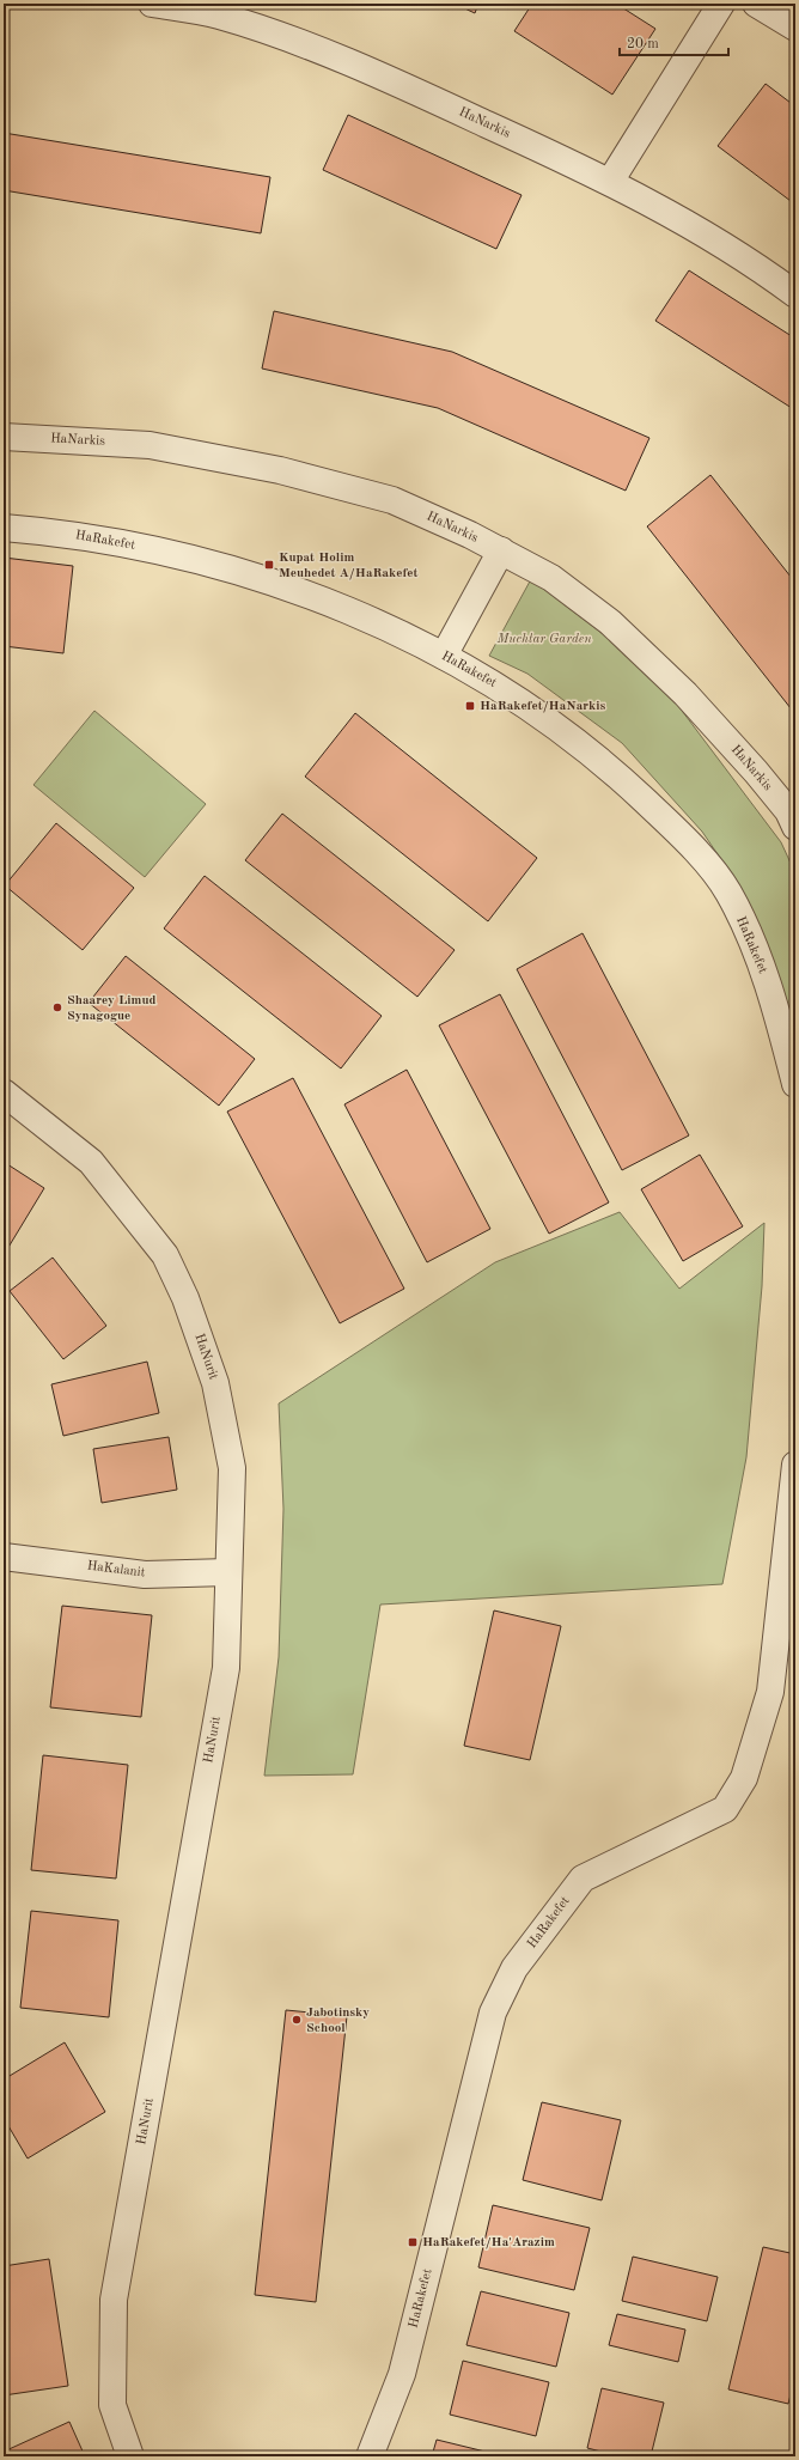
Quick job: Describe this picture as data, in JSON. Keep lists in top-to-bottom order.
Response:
{
  "streets": {
    "street": [
      "HaNarkis",
      "HaRakefet",
      "HaNurit",
      "HaKalanit"
    ]
  },
  "crossings": [
    ["HaNurit", "HaKalanit"]
  ],
  "parks": ["Muchtar Garden"],
  "places": {
    "transit": ["Kupat Holim Meuhedet A/HaRakefet", "HaRakefet/HaNarkis", "HaRakefet/Ha'Arazim"],
    "other": ["Shaarey Limud Synagogue", "Jabotinsky School"]
  },
  "scale_bar": "20 m"
}
